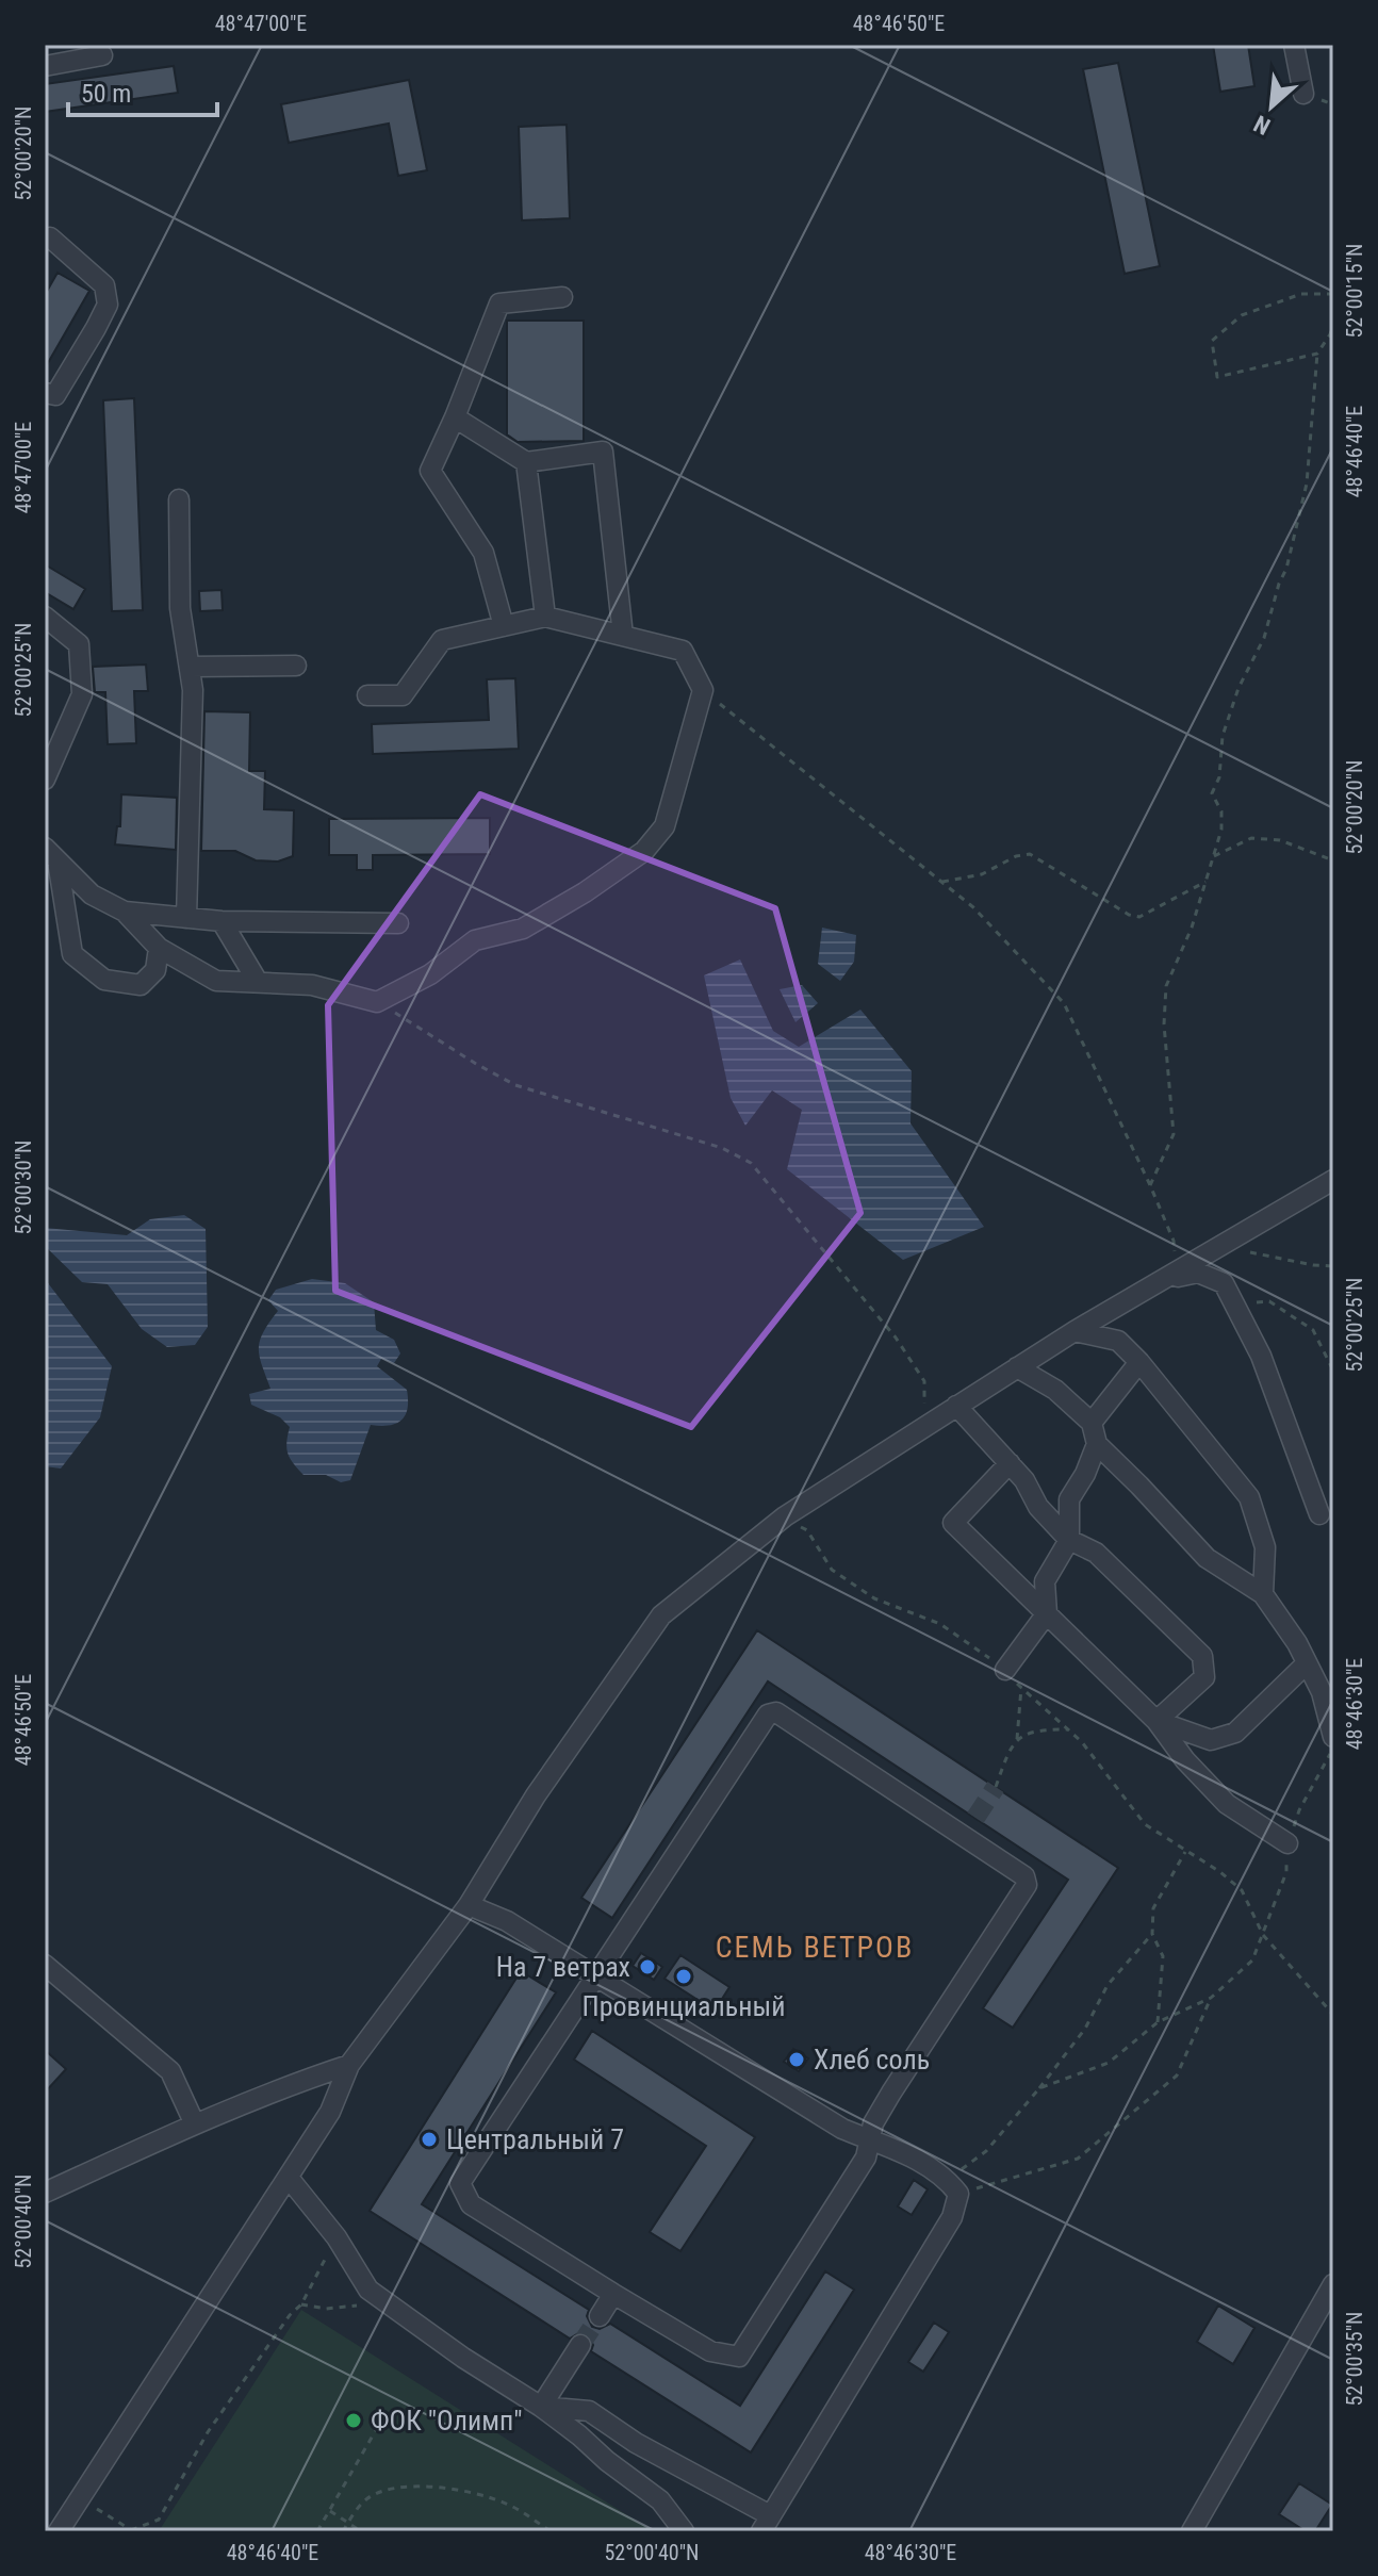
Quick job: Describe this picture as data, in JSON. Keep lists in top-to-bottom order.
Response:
{
  "districts": ["СЕМЬ ВЕТРОВ"],
  "places": [
    "На 7 ветрах",
    "Провинциальный",
    "Хлеб соль",
    "Центральный 7",
    "ФОК \"Олимп\""
  ],
  "scale_bar": "50 m",
  "north": "bottom left",
  "coordinates": [
    "48°47'00\"E",
    "48°46'50\"E",
    "52°00'20\"N",
    "52°00'15\"N",
    "48°46'40\"E",
    "52°00'25\"N",
    "52°00'30\"N",
    "48°46'30\"E",
    "52°00'40\"N",
    "52°00'35\"N"
  ]
}
